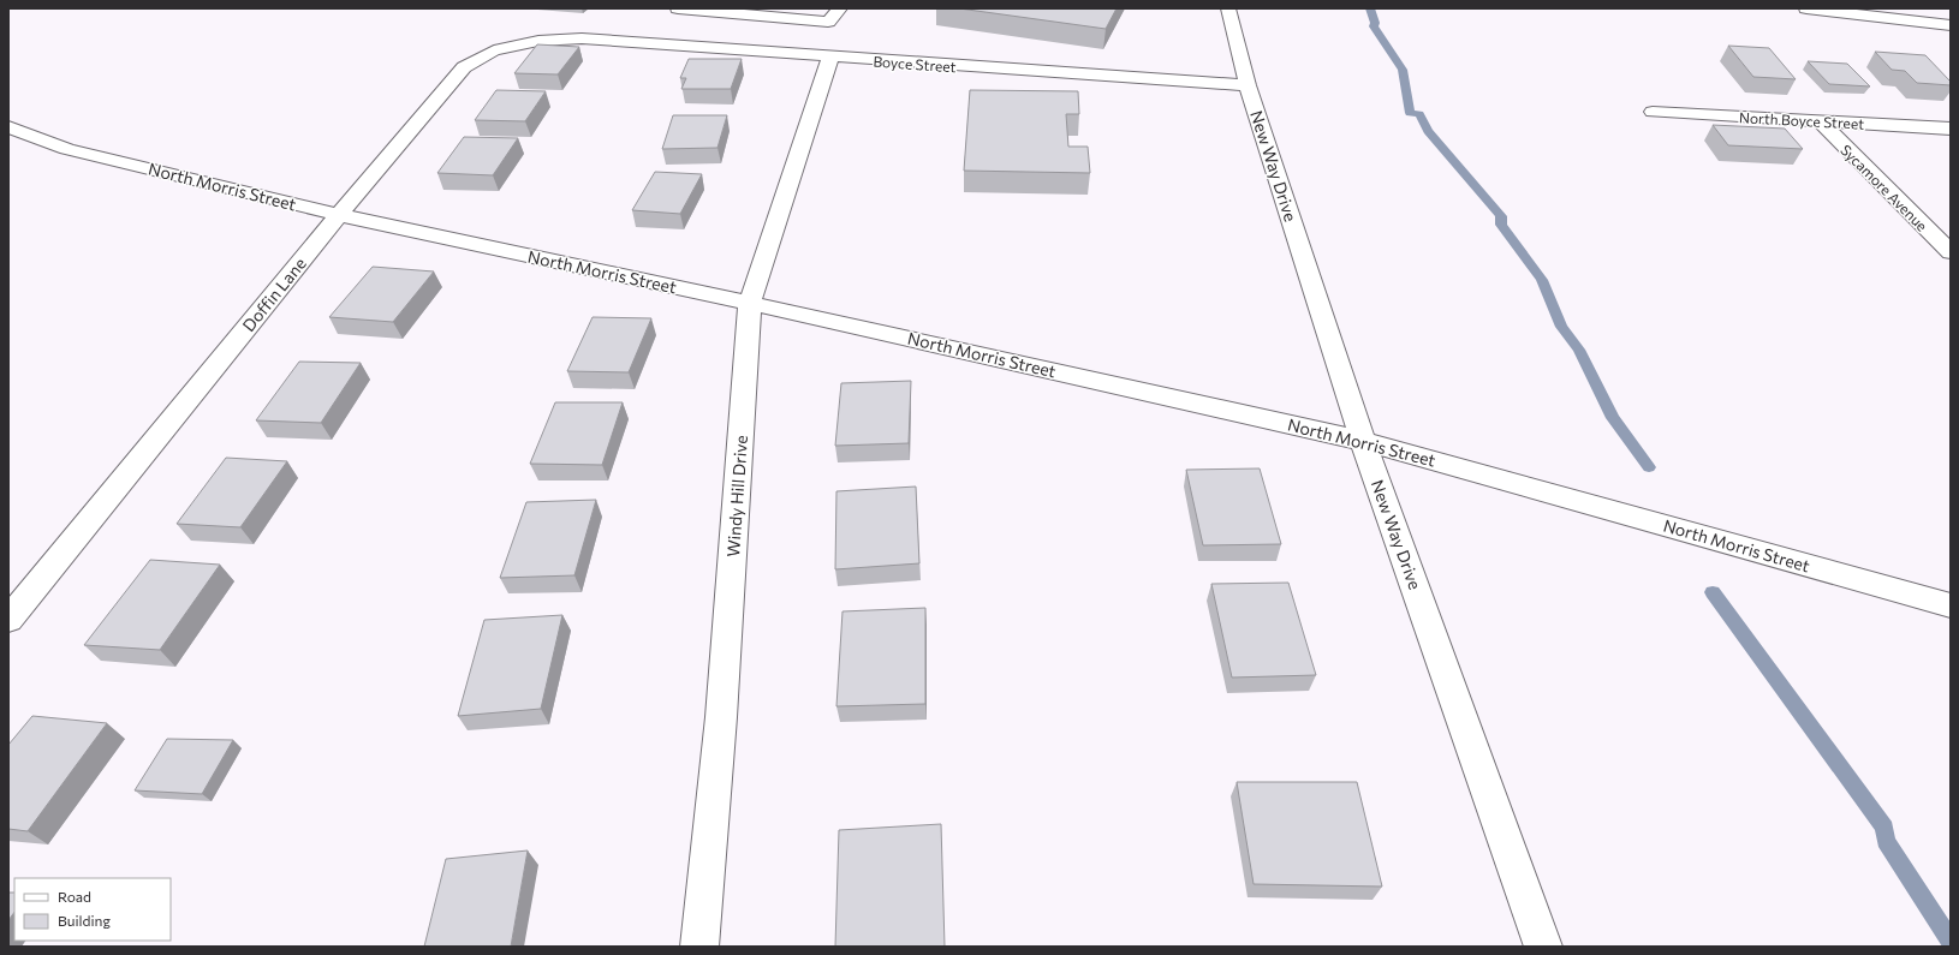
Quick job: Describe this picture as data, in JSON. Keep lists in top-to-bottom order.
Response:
{
  "streets": {
    "street": [
      "Boyce Street",
      "North Boyce Street",
      "New Way Drive",
      "North Morris Street",
      "Sycamore Avenue",
      "Doffin Lane",
      "Windy Hill Drive"
    ]
  },
  "crossings": [
    ["Boyce Street", "New Way Drive"],
    ["Boyce Street", "Doffin Lane"],
    ["Boyce Street", "Windy Hill Drive"],
    ["North Boyce Street", "Sycamore Avenue"],
    ["New Way Drive", "North Morris Street"],
    ["North Morris Street", "Doffin Lane"],
    ["North Morris Street", "Windy Hill Drive"]
  ],
  "legend": ["Road", "Building"]
}
